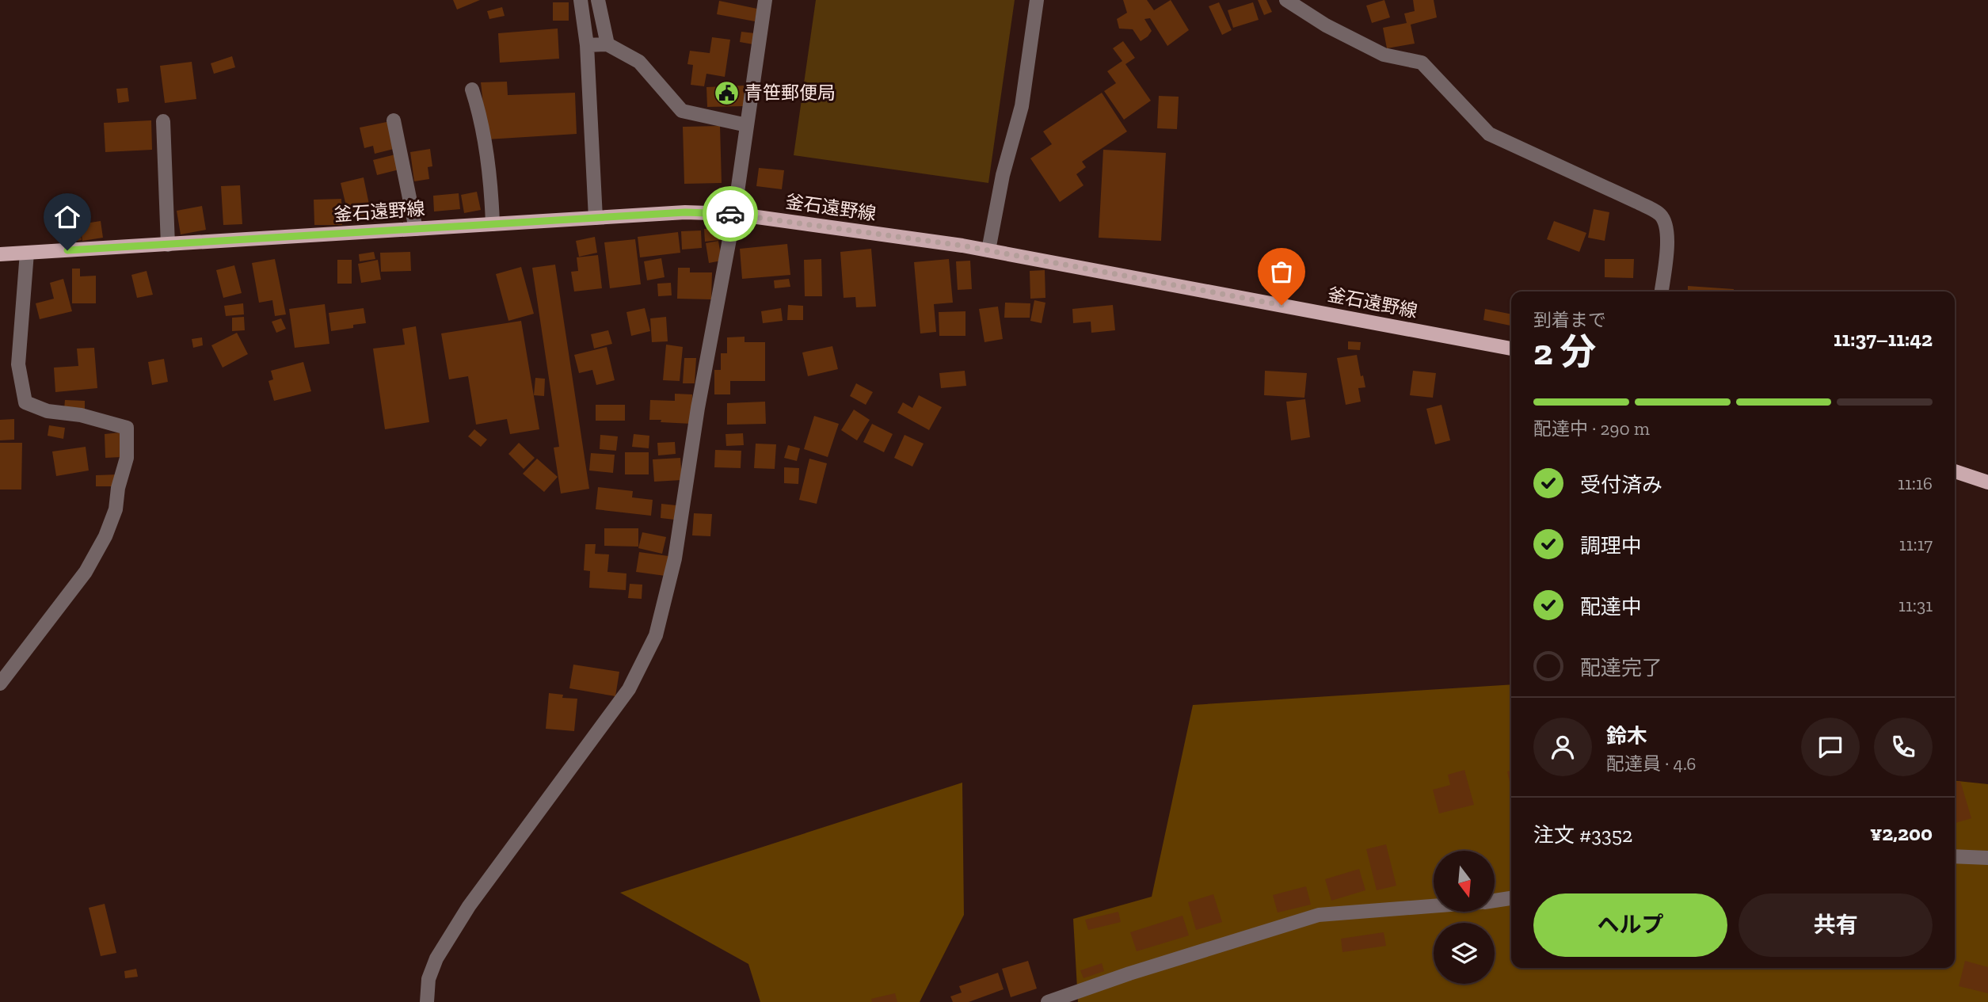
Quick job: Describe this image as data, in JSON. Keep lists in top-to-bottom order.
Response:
{
  "streets": {
    "main road": ["釜石遠野線"]
  },
  "places": {
    "public building": ["青笹郵便局"]
  },
  "north": "bottom",
  "page": {
    "heading": ["2 分", "到着まで", "11:37–11:42"],
    "panel": [
      "鈴木",
      "配達員 · 4.6",
      "注文 #3352",
      "¥2,200"
    ],
    "bar": "配達中 · 290 m",
    "list": [
      ["受付済み", "11:16"],
      ["調理中", "11:17"],
      ["配達中", "11:31"],
      "配達完了"
    ],
    "buttons": ["ヘルプ", "共有"]
  }
}
